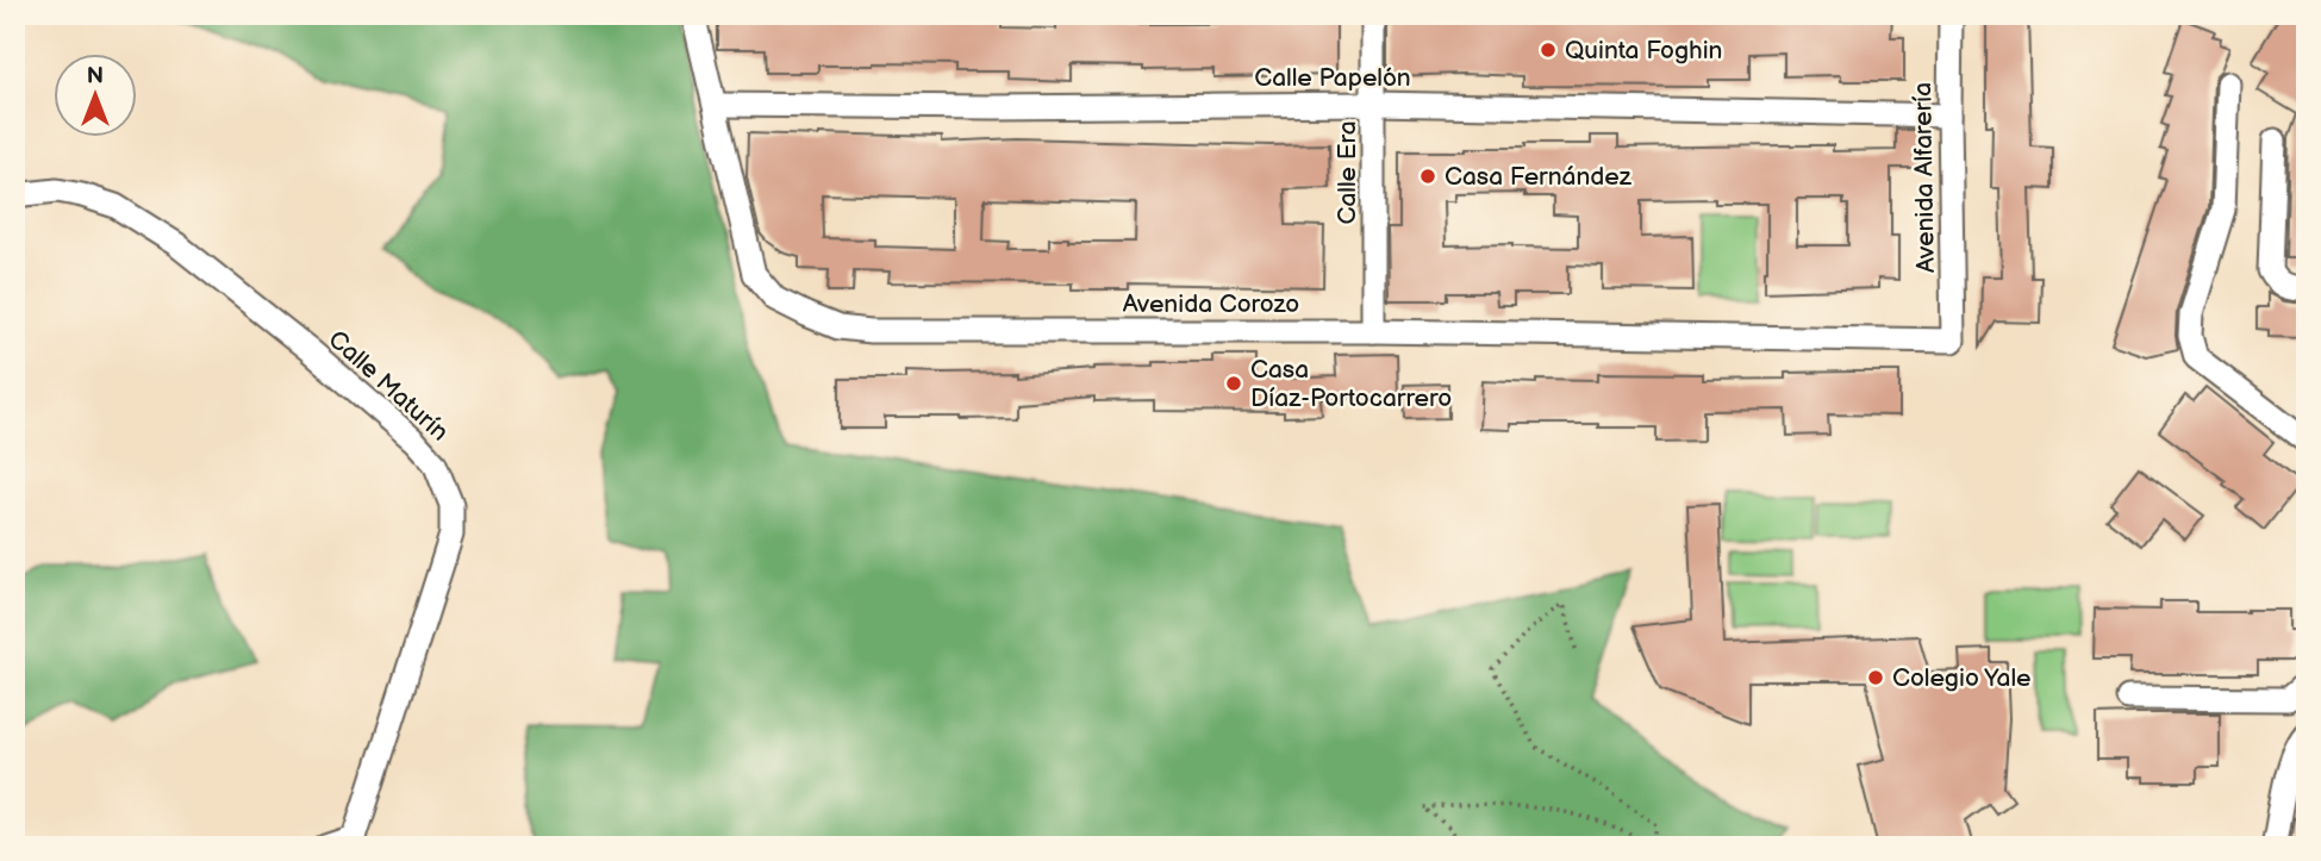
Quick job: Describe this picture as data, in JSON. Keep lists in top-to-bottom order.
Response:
{
  "streets": {
    "street": [
      "Calle Papelón",
      "Calle Era",
      "Avenida Alfarería",
      "Avenida Corozo",
      "Calle Maturín"
    ]
  },
  "crossings": [
    ["Calle Papelón", "Calle Era"],
    ["Calle Papelón", "Avenida Alfarería"],
    ["Calle Papelón", "Avenida Corozo"],
    ["Calle Era", "Avenida Corozo"],
    ["Avenida Alfarería", "Avenida Corozo"]
  ],
  "places": [
    "Quinta Foghin",
    "Casa Fernández",
    "Casa Díaz-Portocarrero",
    "Colegio Yale"
  ],
  "north": "top"
}
